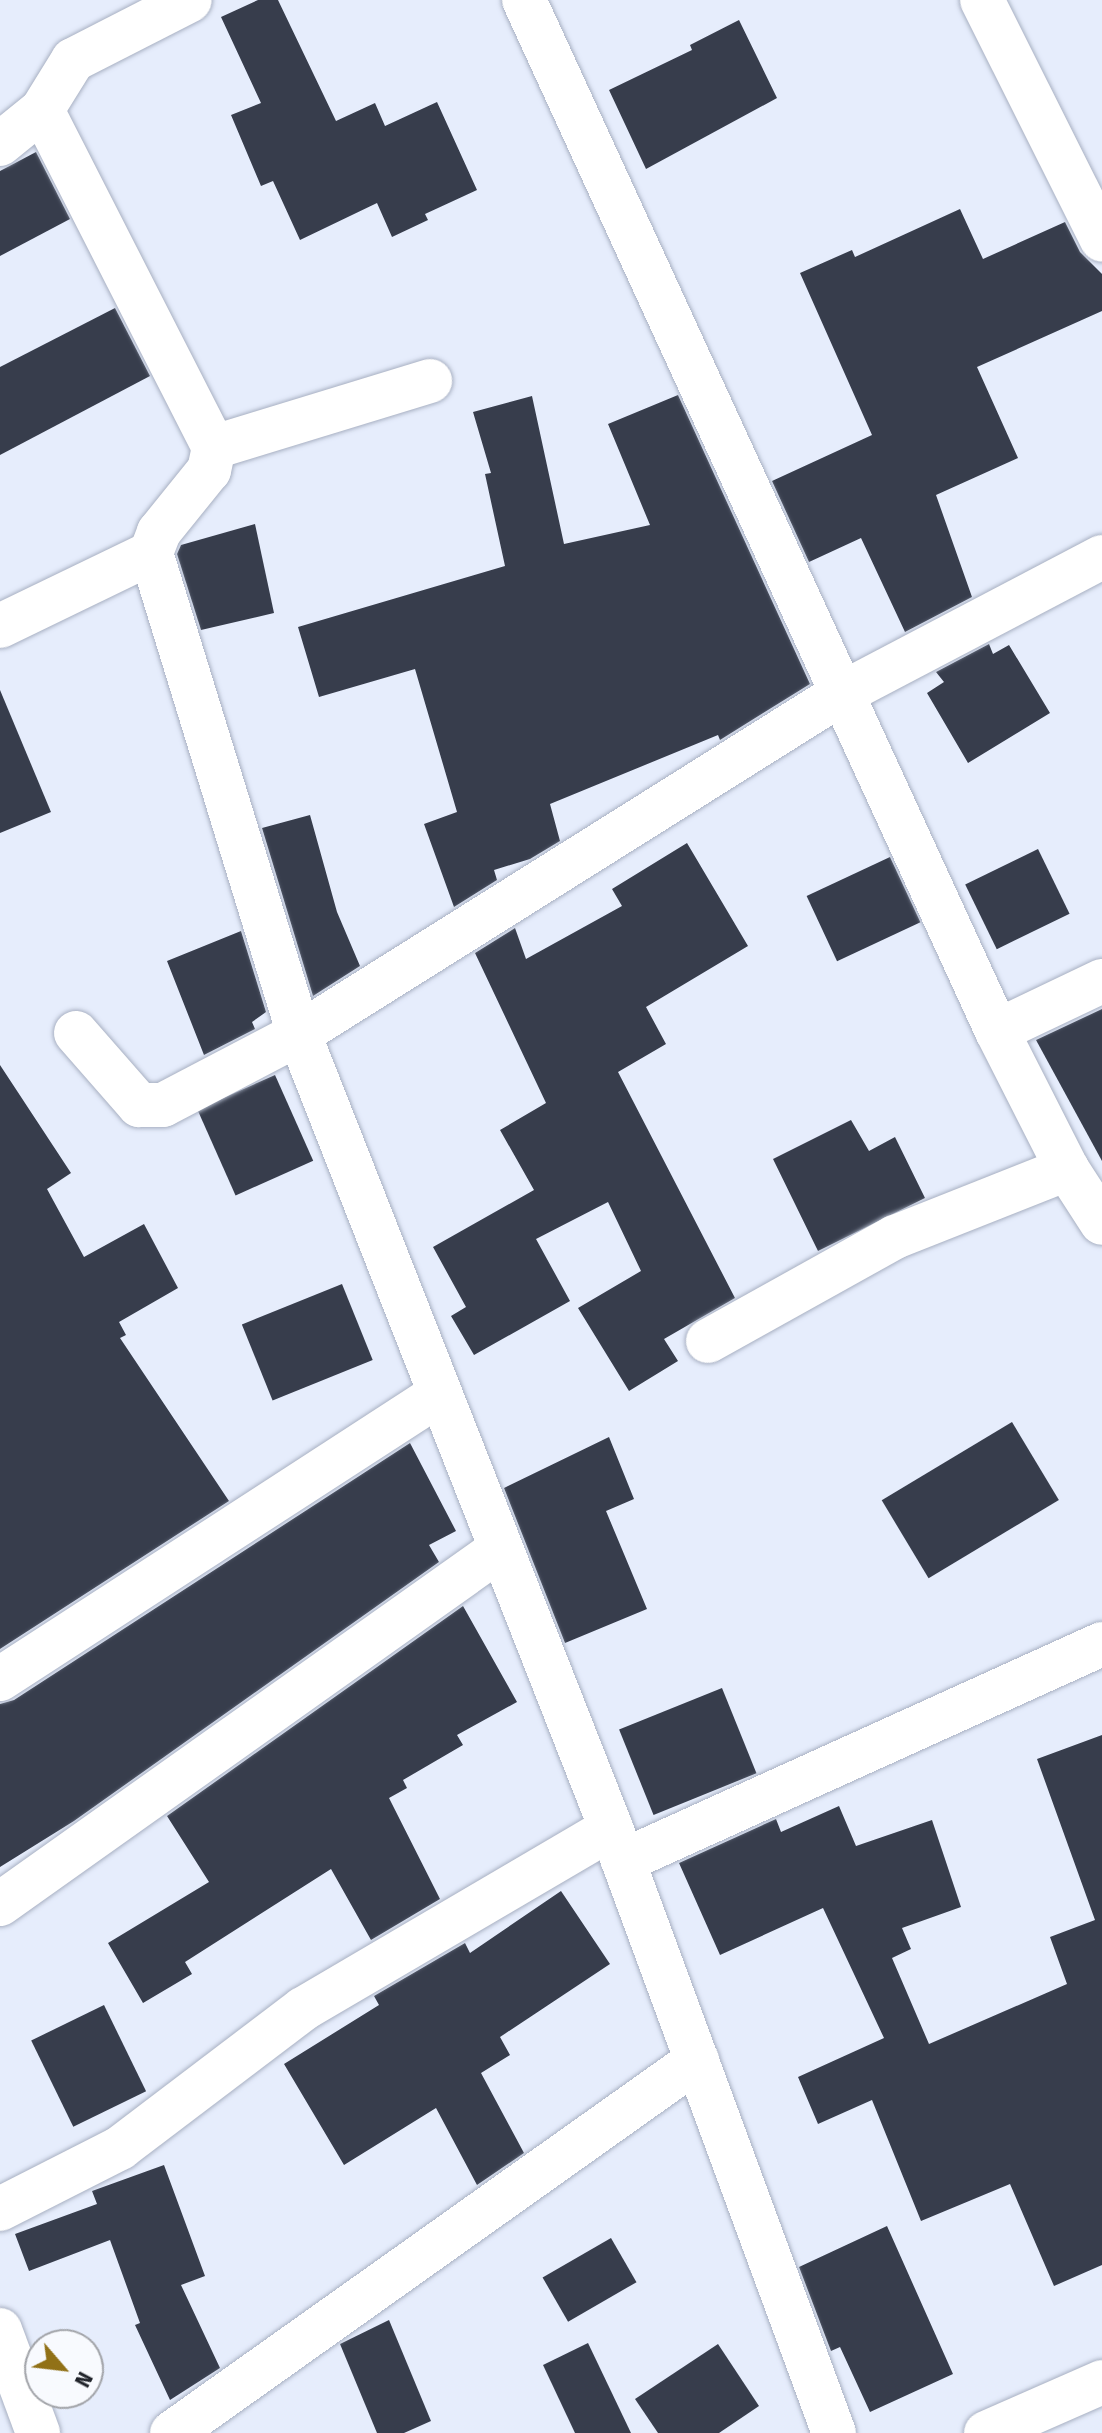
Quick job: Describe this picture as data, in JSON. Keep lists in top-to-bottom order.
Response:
{
  "north": "bottom right"
}
